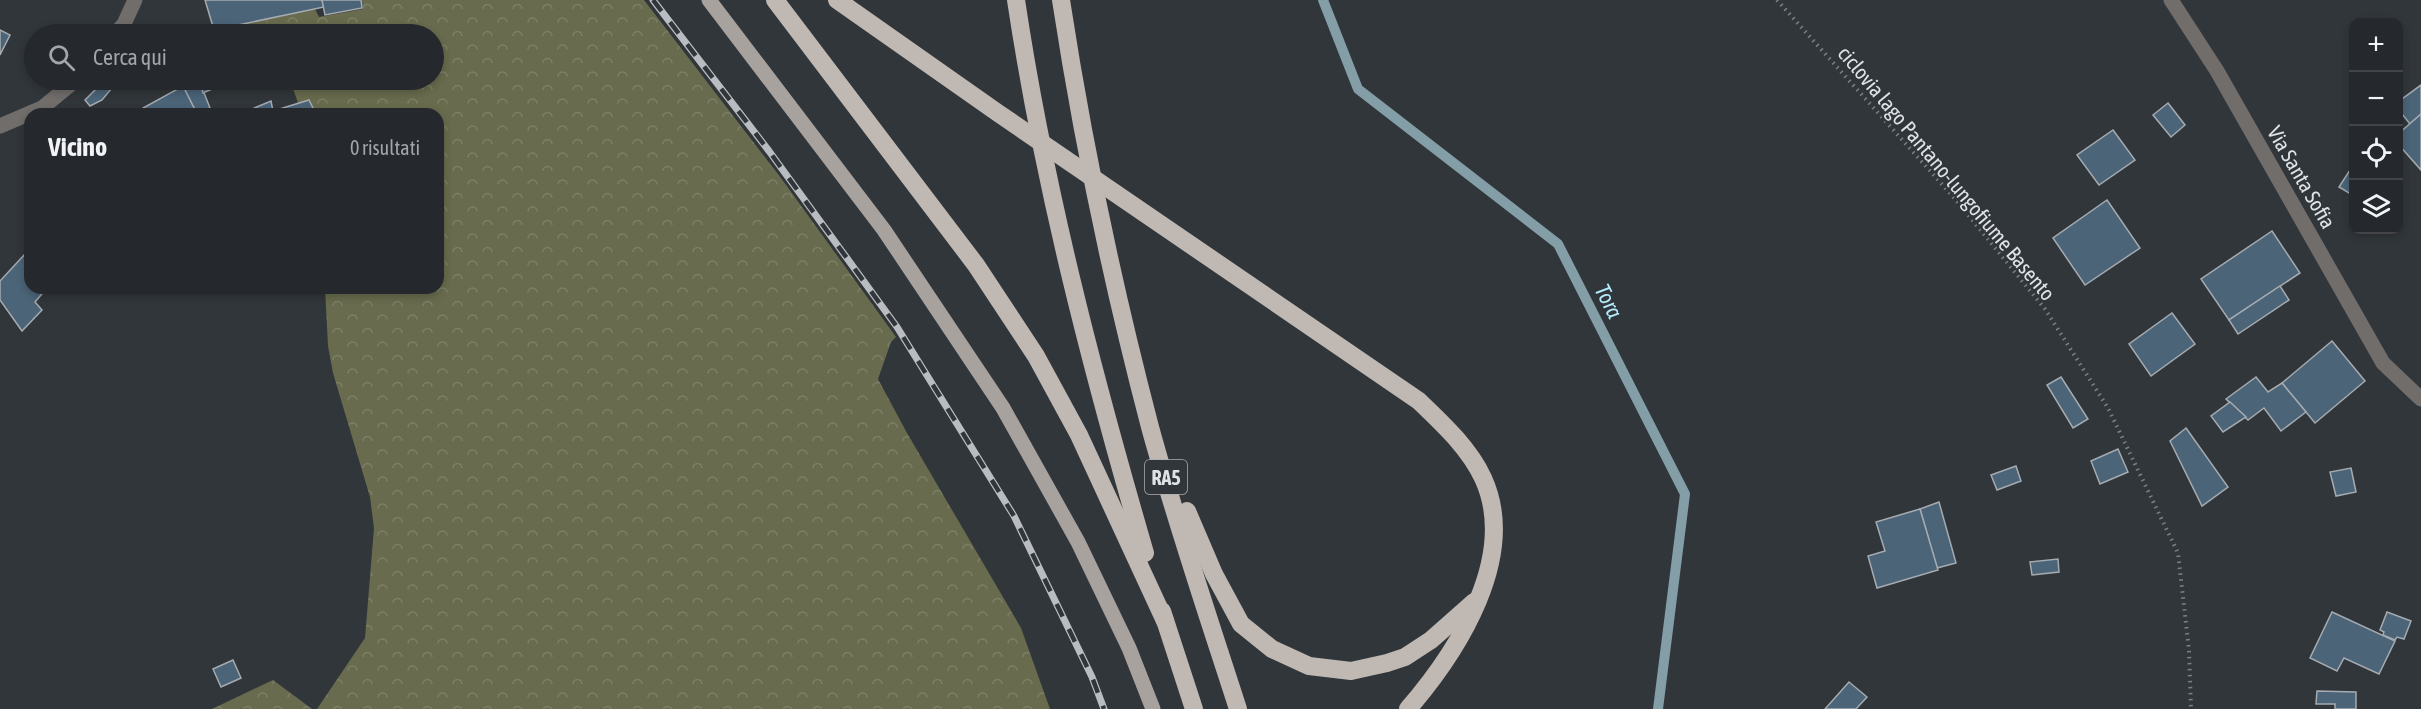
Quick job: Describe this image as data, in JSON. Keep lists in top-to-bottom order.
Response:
{
  "streets": {
    "highway": ["RA5"],
    "street": ["Via Santa Sofia"],
    "path": ["ciclovia lago Pantano-lungofiume Basento"]
  },
  "water": ["Tora"],
  "page": {
    "map_buttons": ["+", "−"],
    "search": "Cerca qui",
    "heading": ["Vicino", "0 risultati"]
  }
}
